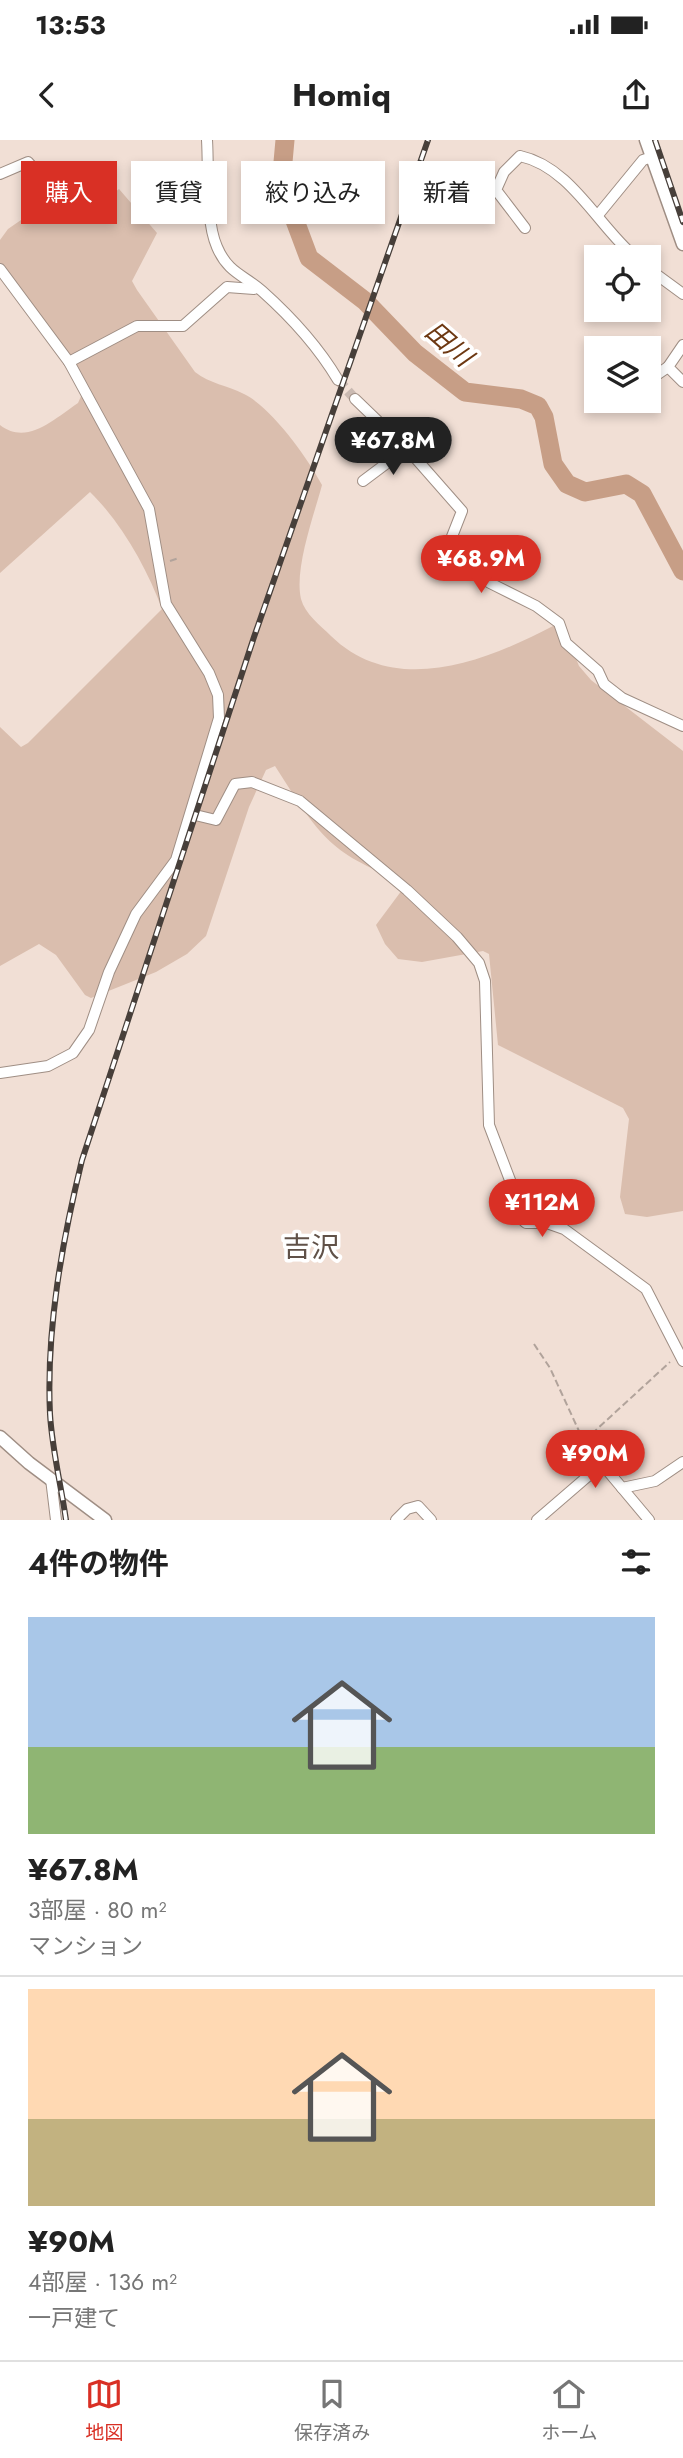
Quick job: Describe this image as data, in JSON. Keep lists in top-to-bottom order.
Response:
{
  "districts": ["吉沢"],
  "water": ["田川"],
  "page": {
    "status": "13:53",
    "header": "Homiq",
    "chip": [
      "購入",
      "賃貸",
      "絞り込み",
      "新着"
    ],
    "price": [
      "¥67.8M",
      "¥68.9M",
      "¥112M",
      "¥90M"
    ],
    "heading": "4件の物件",
    "list": [
      {
        "name": "¥67.8M",
        "note": "3部屋 · 80 m² · マンション"
      },
      {
        "name": "¥90M",
        "note": "4部屋 · 136 m² · 一戸建て"
      }
    ],
    "tabs": ["地図", "保存済み", "ホーム"]
  }
}
